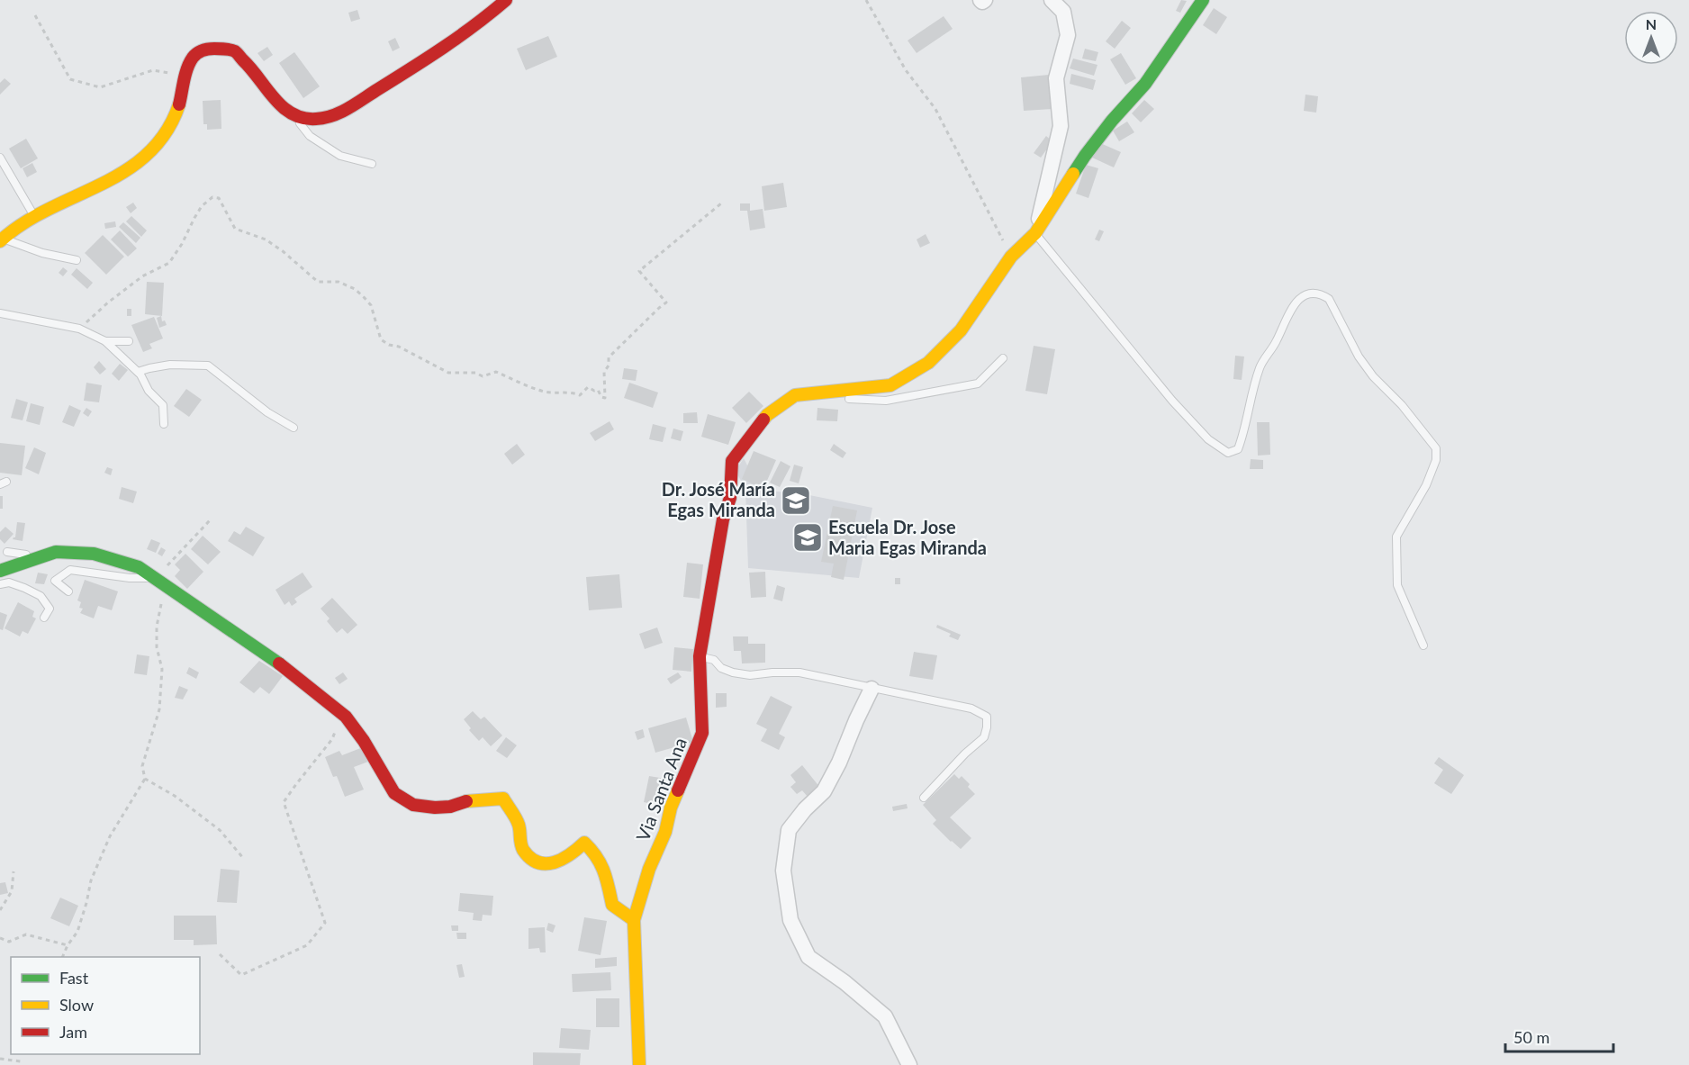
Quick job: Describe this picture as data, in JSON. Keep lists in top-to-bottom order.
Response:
{
  "streets": {
    "street": ["Via Santa Ana"]
  },
  "places": {
    "school or university": ["Dr. José María Egas Miranda", "Escuela Dr. Jose Maria Egas Miranda"]
  },
  "legend": ["Fast", "Slow", "Jam"],
  "scale_bar": "50 m",
  "north": "top"
}
